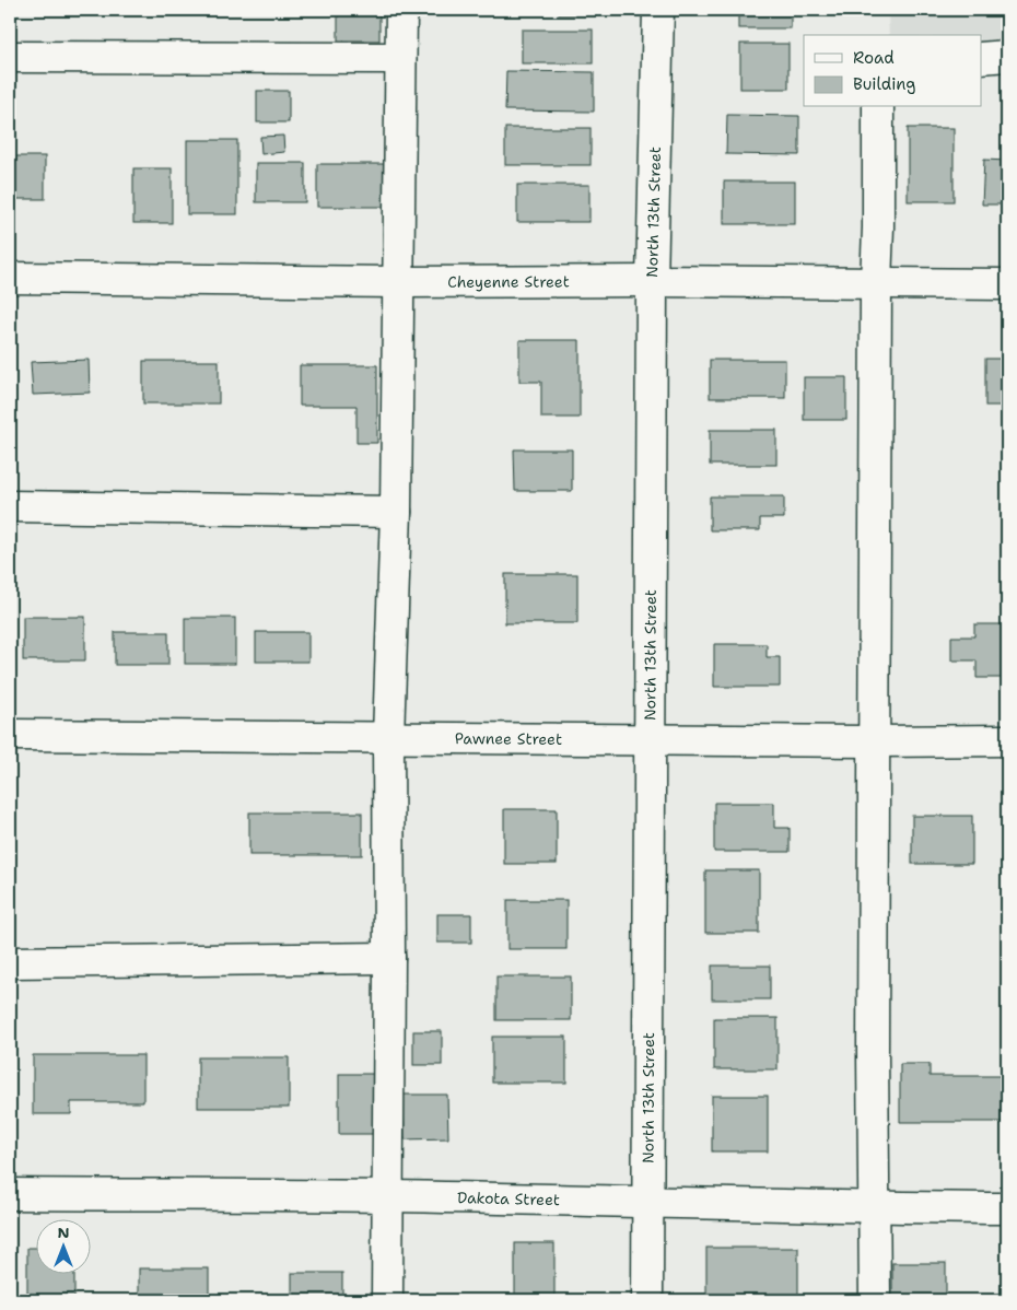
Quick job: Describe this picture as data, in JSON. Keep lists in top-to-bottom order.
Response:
{
  "streets": {
    "street": [
      "North 13th Street",
      "Cheyenne Street",
      "Pawnee Street",
      "Dakota Street"
    ]
  },
  "crossings": [
    ["North 13th Street", "Cheyenne Street"],
    ["North 13th Street", "Pawnee Street"],
    ["North 13th Street", "Dakota Street"]
  ],
  "legend": ["Road", "Building"],
  "north": "top"
}
